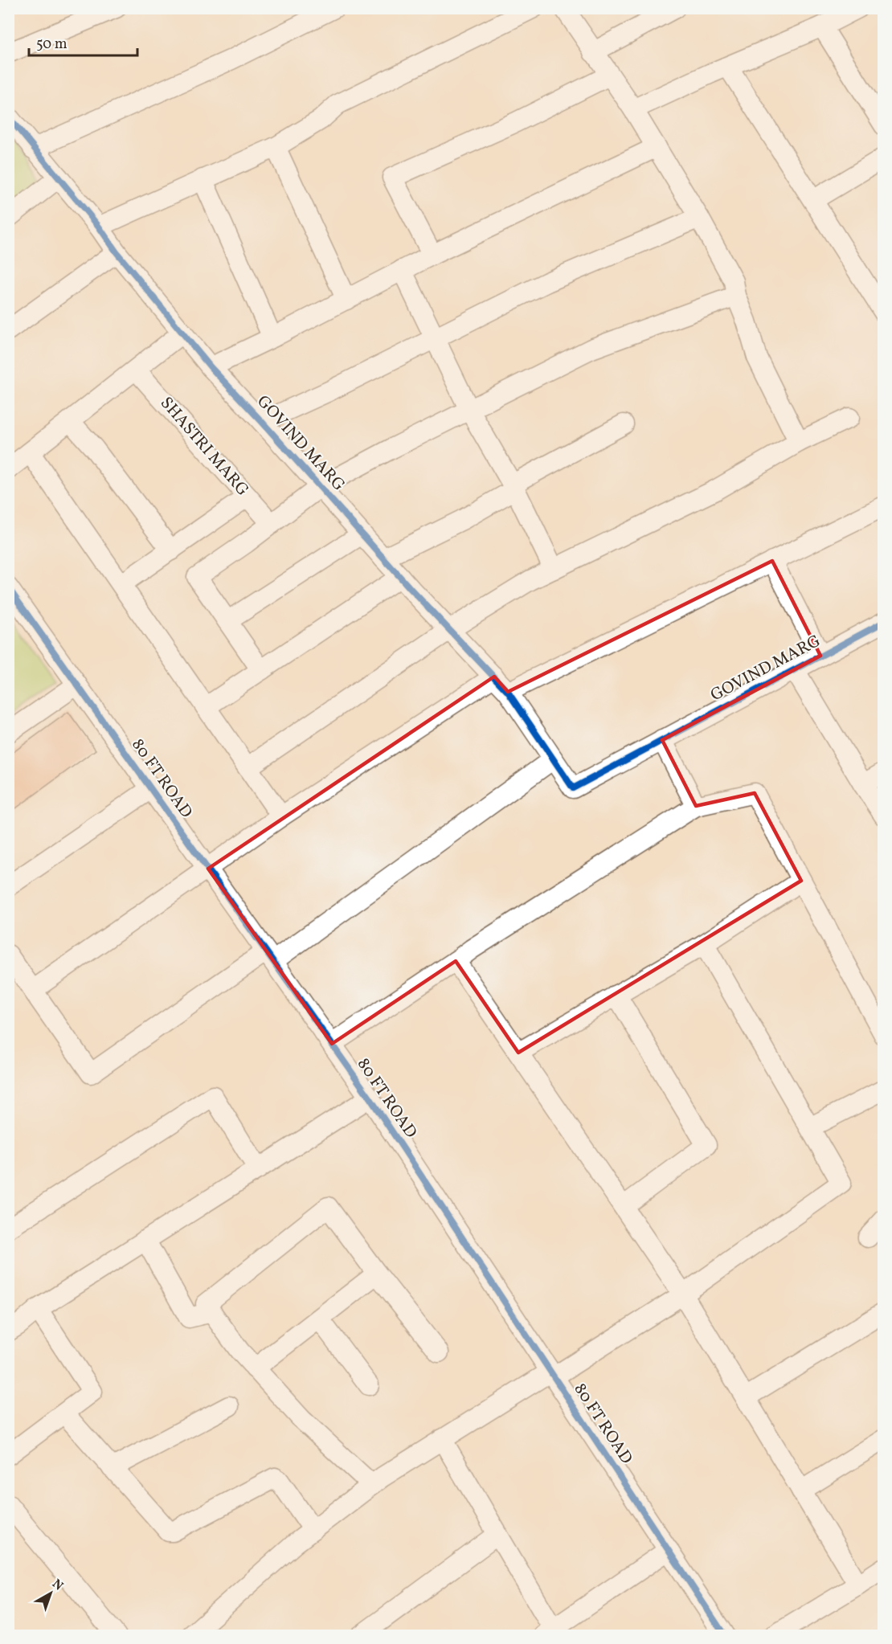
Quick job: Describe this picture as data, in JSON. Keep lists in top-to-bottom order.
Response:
{
  "streets": {
    "street": ["GOVIND MARG", "SHASTRI MARG", "80 FT ROAD"]
  },
  "scale_bar": "50 m",
  "north": "top right"
}
